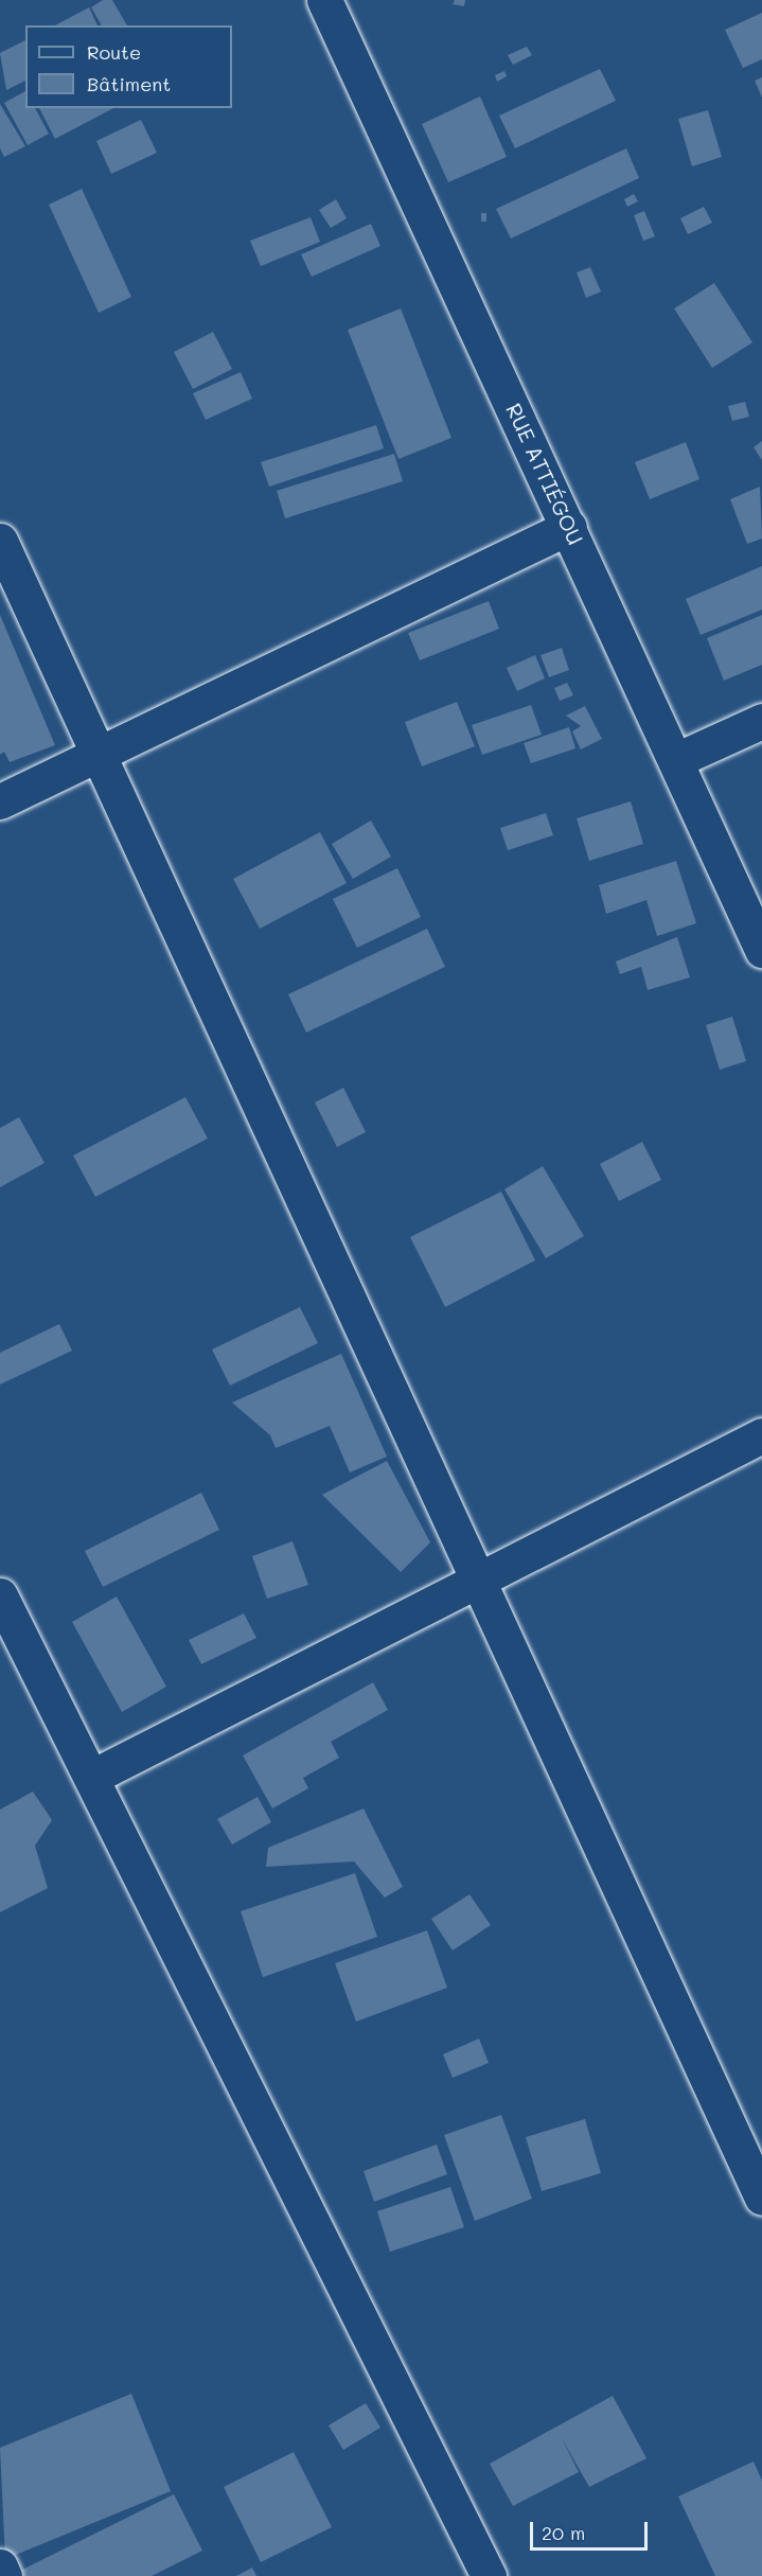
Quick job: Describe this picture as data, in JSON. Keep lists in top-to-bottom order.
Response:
{
  "streets": {
    "street": ["RUE ATTIÉGOU"]
  },
  "legend": ["Route", "Bâtiment"],
  "scale_bar": "20 m"
}
